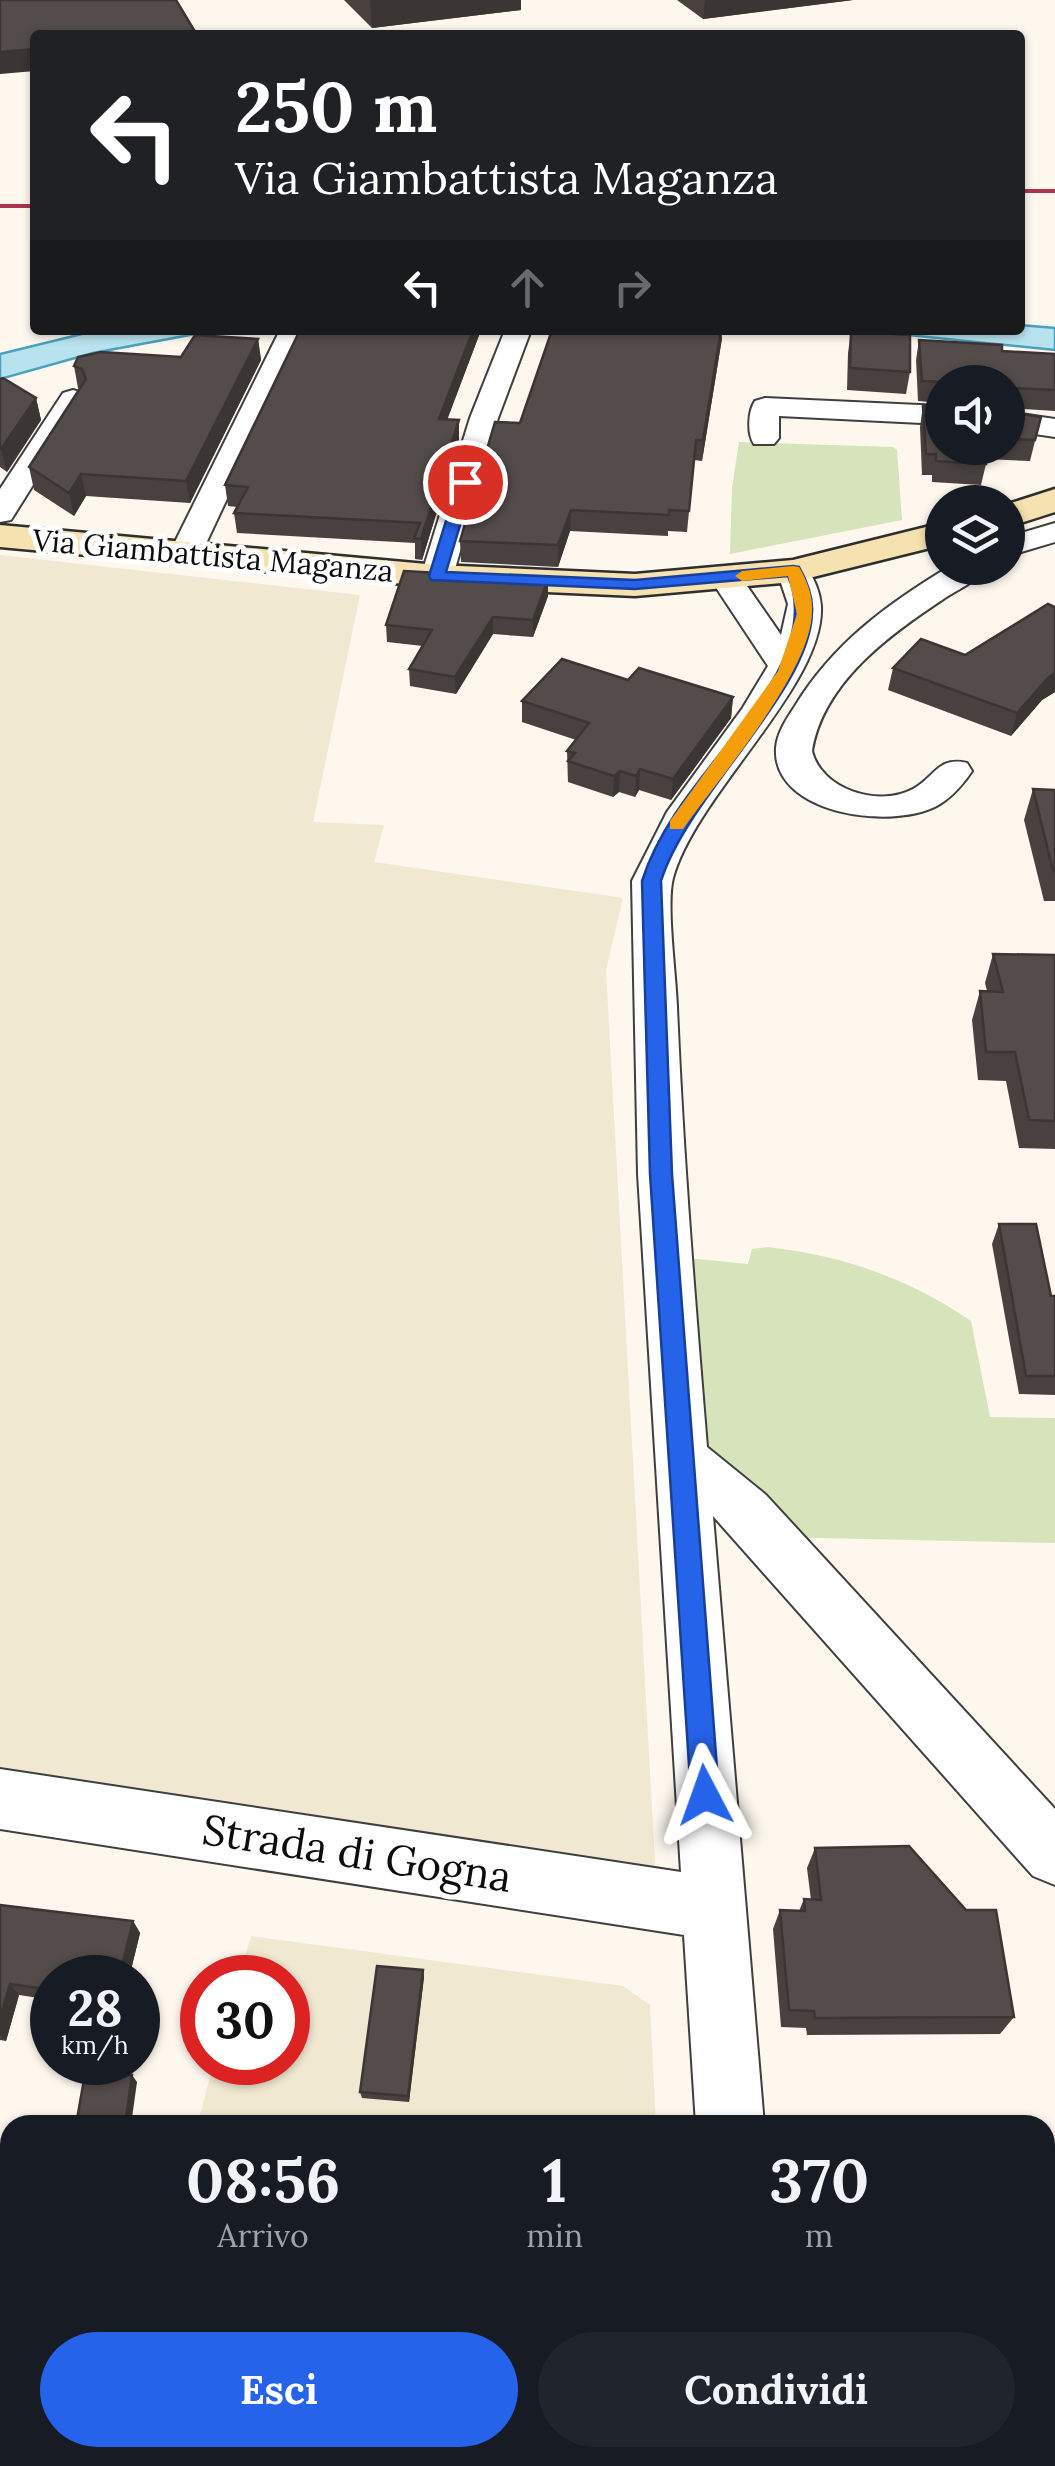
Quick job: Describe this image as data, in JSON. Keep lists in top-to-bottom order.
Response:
{
  "streets": {
    "street": ["Via Giambattista Maganza", "Strada di Gogna"]
  },
  "page": {
    "turn": ["250 m", "Via Giambattista Maganza"],
    "speed": "28 km/h",
    "limit": "30",
    "eta": [
      "08:56",
      "Arrivo",
      "1",
      "min",
      "370",
      "m"
    ],
    "buttons": ["Esci", "Condividi"]
  }
}
